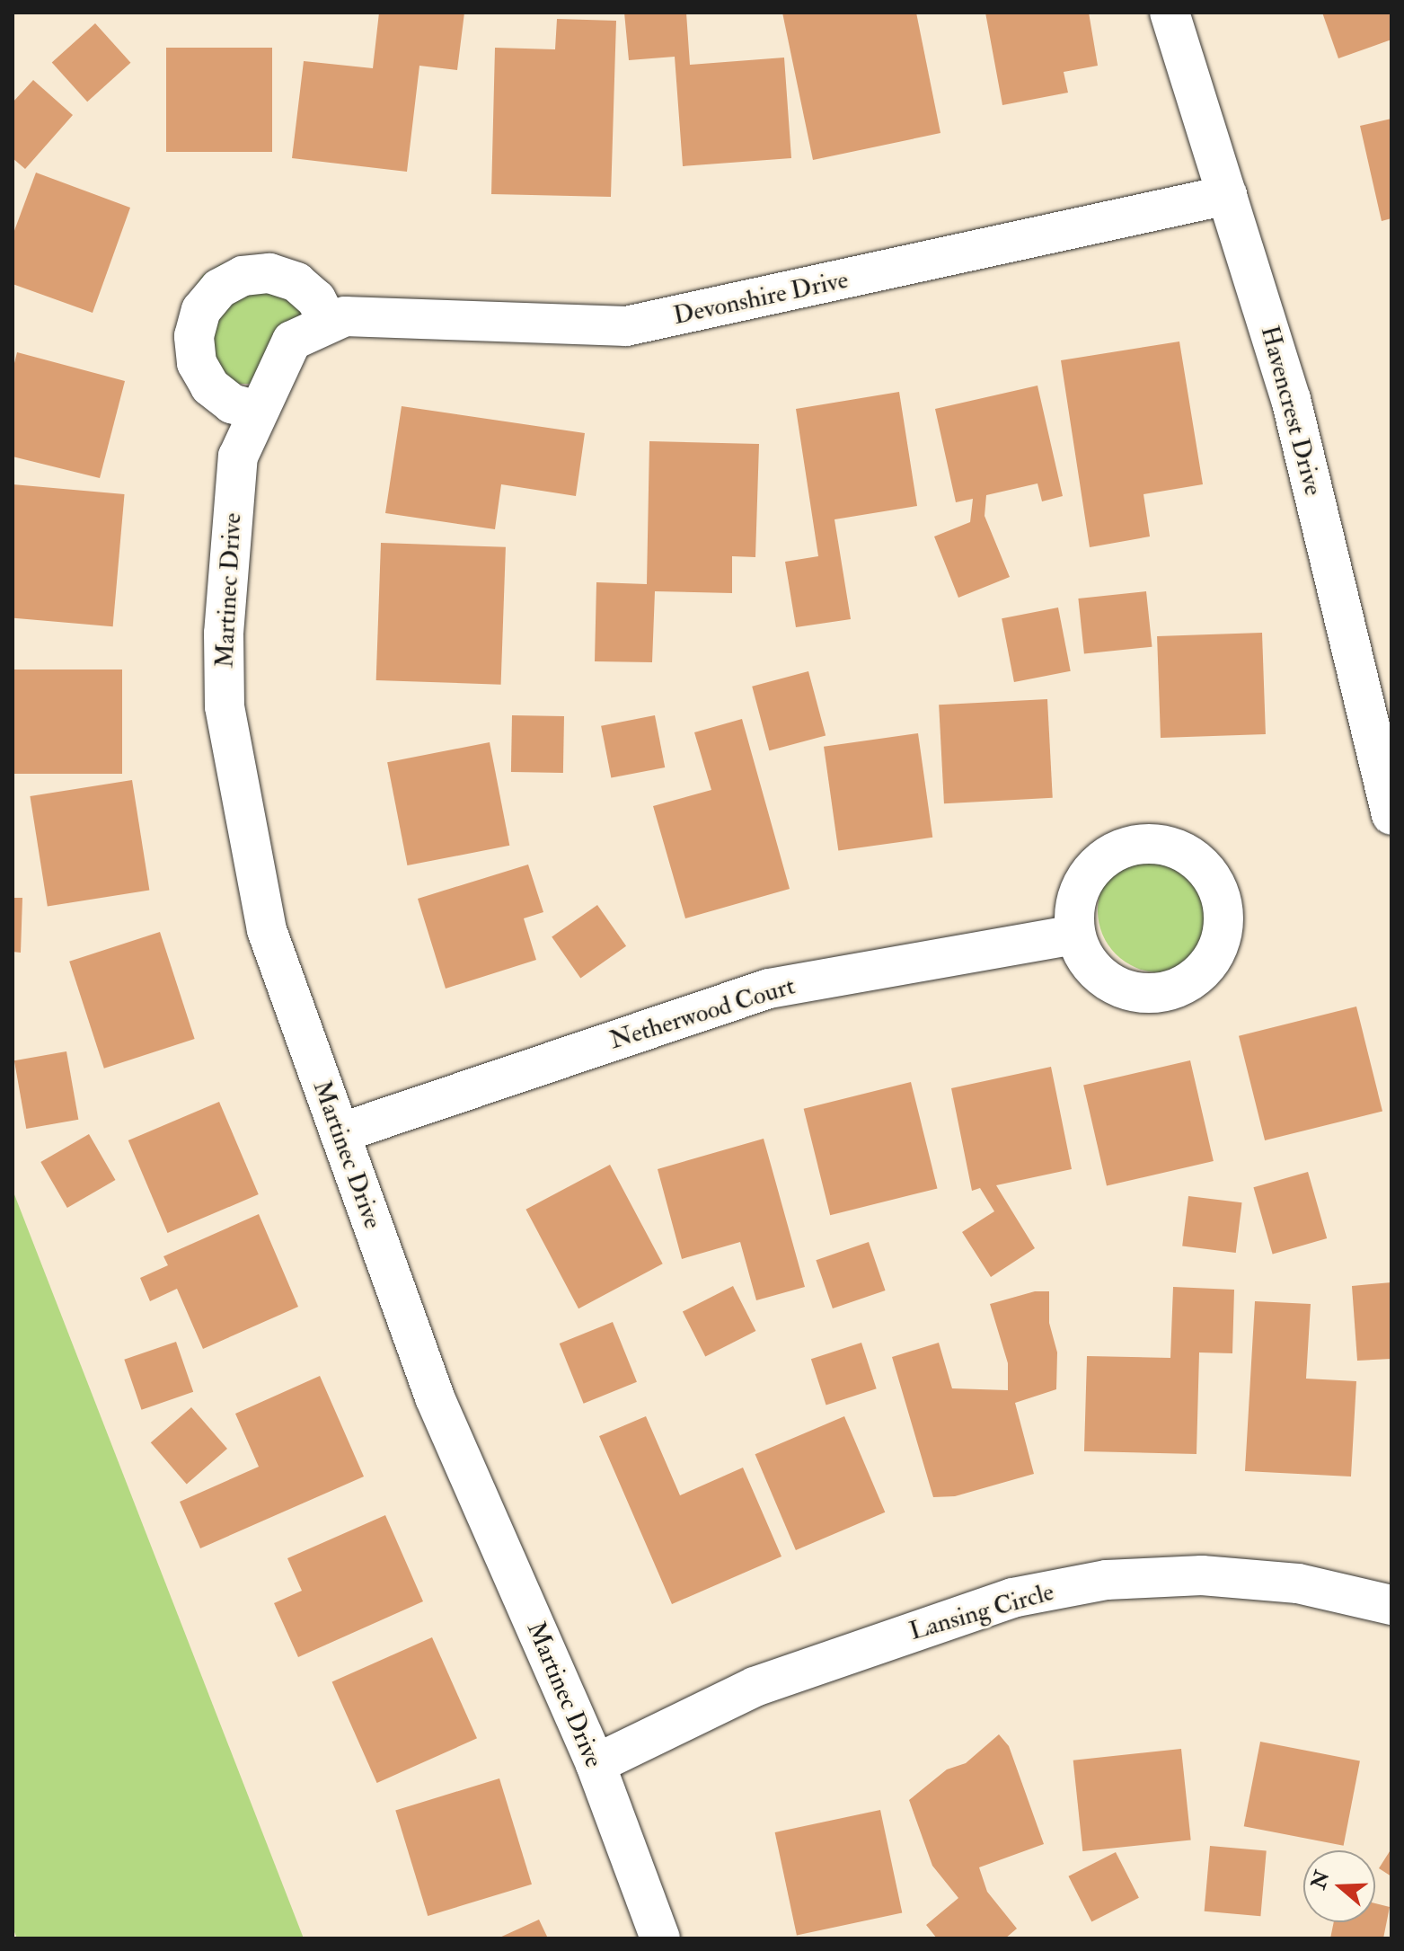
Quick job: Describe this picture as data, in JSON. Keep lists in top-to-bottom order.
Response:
{
  "streets": {
    "street": [
      "Devonshire Drive",
      "Havencrest Drive",
      "Martinec Drive",
      "Netherwood Court",
      "Lansing Circle"
    ]
  },
  "crossings": [
    ["Devonshire Drive", "Havencrest Drive"],
    ["Devonshire Drive", "Martinec Drive"],
    ["Martinec Drive", "Netherwood Court"],
    ["Martinec Drive", "Lansing Circle"]
  ],
  "north": "left"
}
